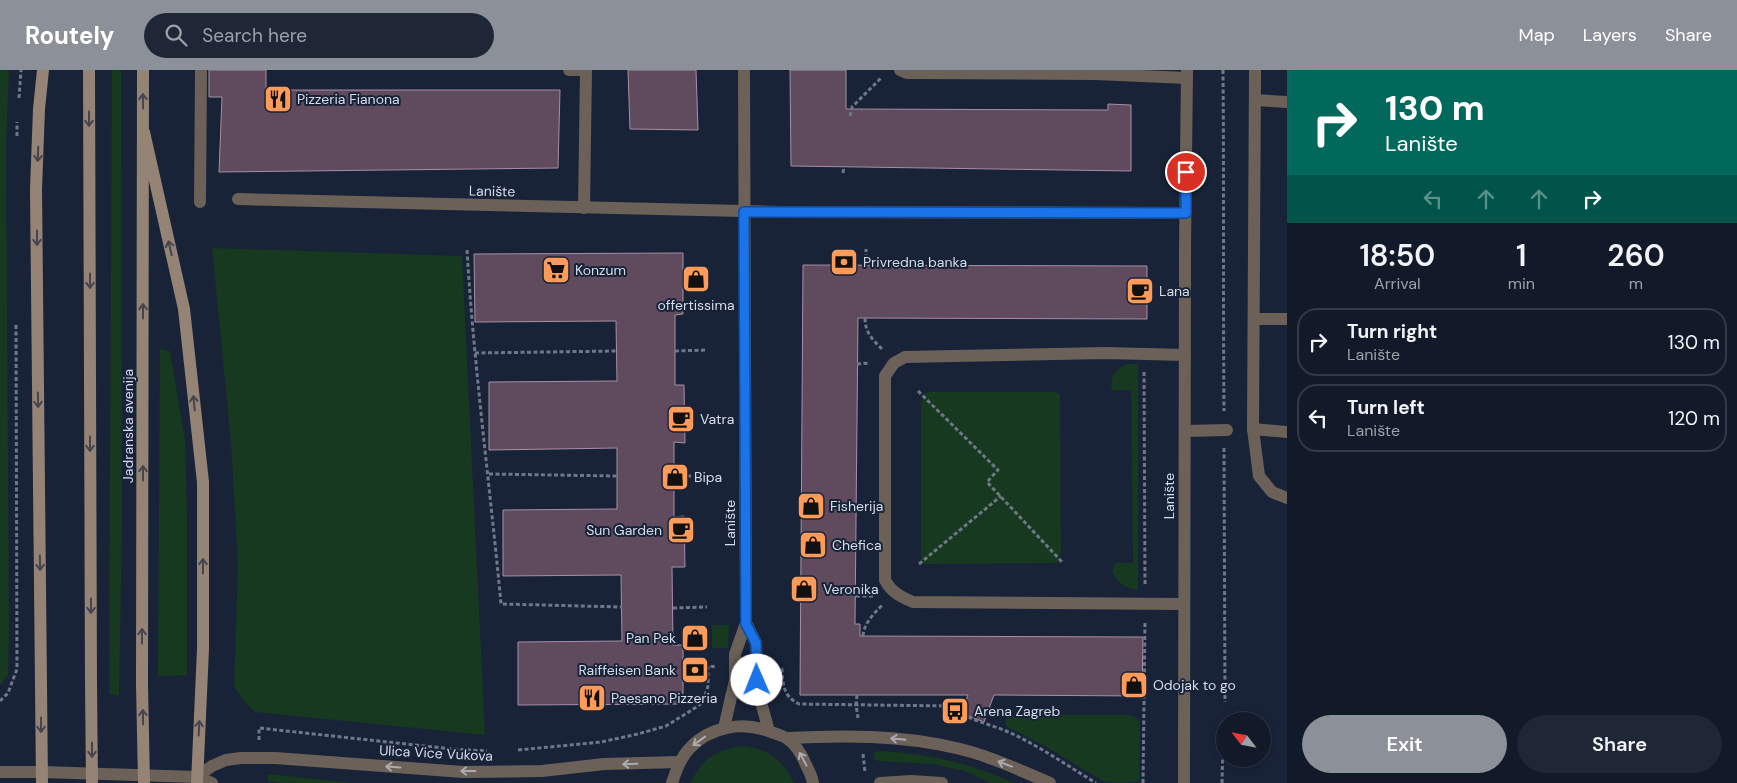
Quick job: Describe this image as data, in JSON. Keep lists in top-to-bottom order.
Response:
{
  "streets": {
    "main road": ["Jadranska avenija"],
    "street": ["Lanište", "Ulica Vice Vukova"]
  },
  "one_way": ["Ulica Vice Vukova"],
  "places": {
    "restaurant": ["Pizzeria Fianona", "Paesano Pizzeria"],
    "bank": ["Privredna banka", "Raiffeisen Bank"],
    "supermarket": ["Konzum"],
    "shop": [
      "offertissima",
      "Bipa",
      "Fisherija",
      "Chefica",
      "Veronika",
      "Pan Pek",
      "Odojak to go"
    ],
    "cafe": ["Lana", "Vatra", "Sun Garden"],
    "bus stop": ["Arena Zagreb"]
  },
  "north": "top left",
  "page": {
    "header": "Routely",
    "search": "Search here",
    "nav": ["Map", "Layers", "Share"],
    "turn": ["130 m", "Lanište"],
    "eta": [
      "18:50",
      "Arrival",
      "1",
      "min",
      "260",
      "m"
    ],
    "list": [
      {
        "name": "Turn right",
        "note": "Lanište",
        "value": "130 m"
      },
      {
        "name": "Turn left",
        "note": "Lanište",
        "value": "120 m"
      }
    ],
    "buttons": ["Exit", "Share"]
  }
}
